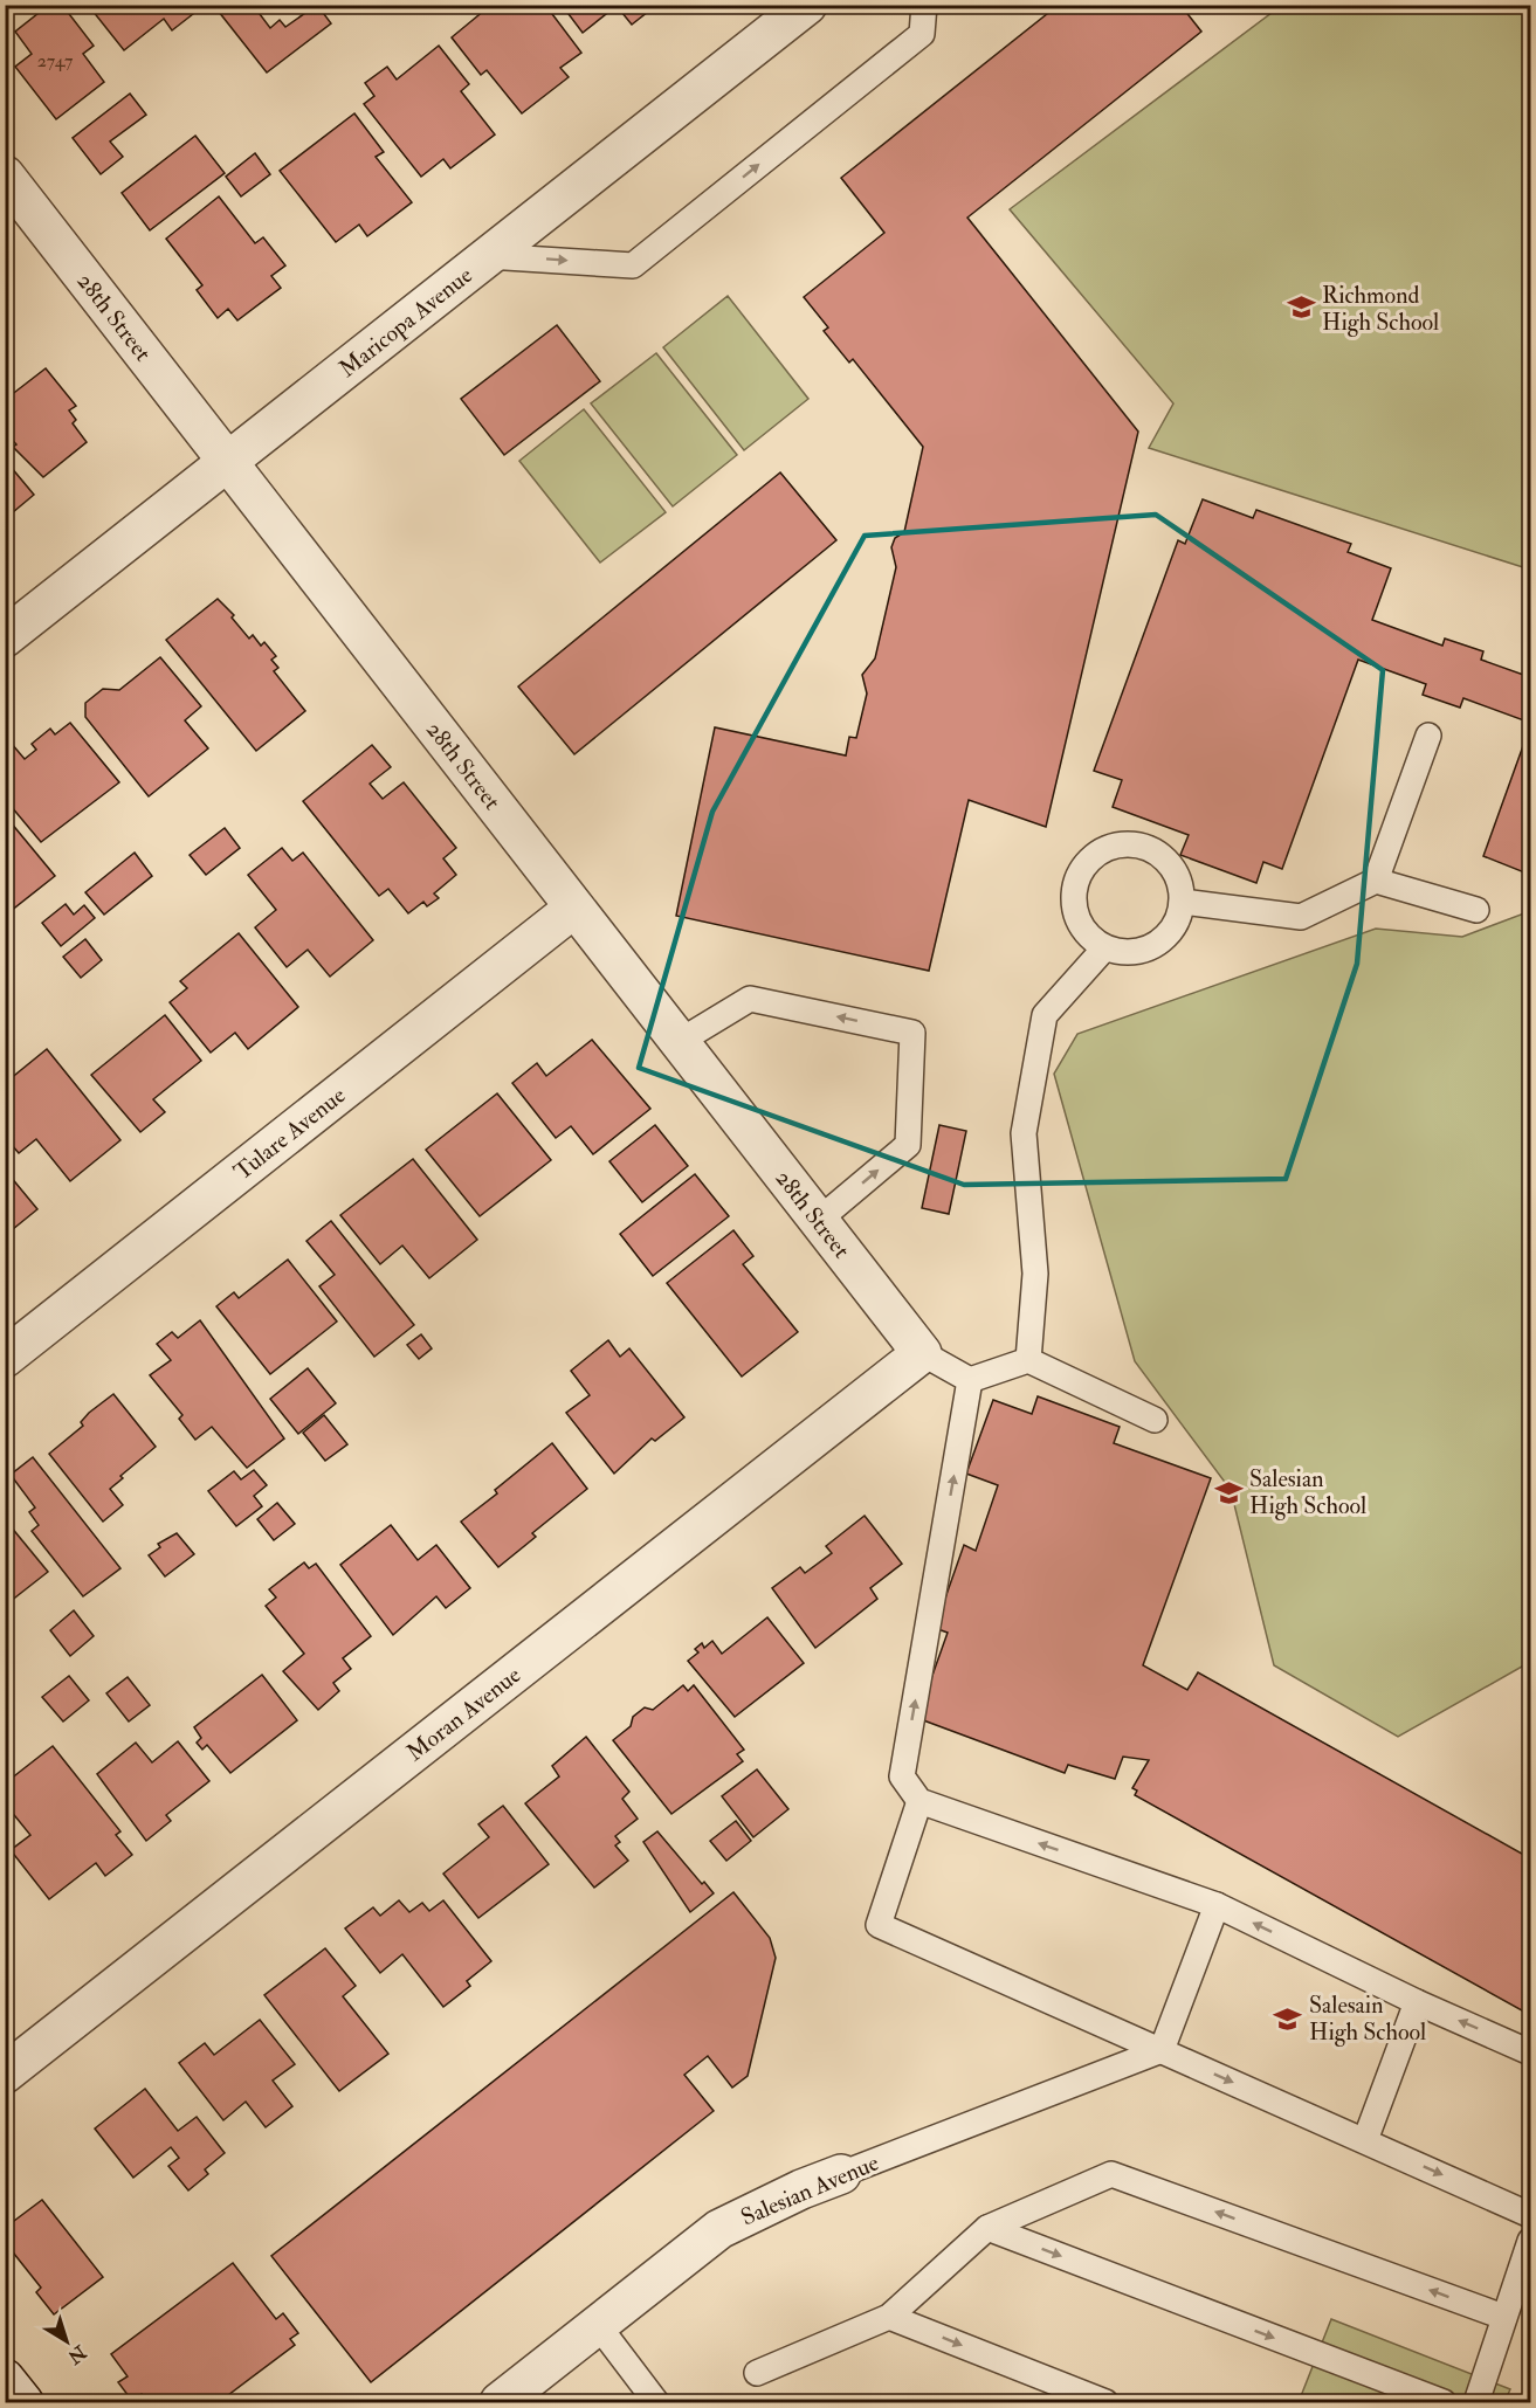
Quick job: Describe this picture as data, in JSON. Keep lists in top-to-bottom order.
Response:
{
  "streets": {
    "street": [
      "28th Street",
      "Maricopa Avenue",
      "Tulare Avenue",
      "Moran Avenue",
      "Salesian Avenue"
    ]
  },
  "crossings": [
    ["28th Street", "Maricopa Avenue"],
    ["28th Street", "Tulare Avenue"],
    ["28th Street", "Moran Avenue"]
  ],
  "places": {
    "school or university": ["Richmond High School", "Salesian High School", "Salesain High School"]
  },
  "house_numbers": ["2747"],
  "north": "bottom right"
}
